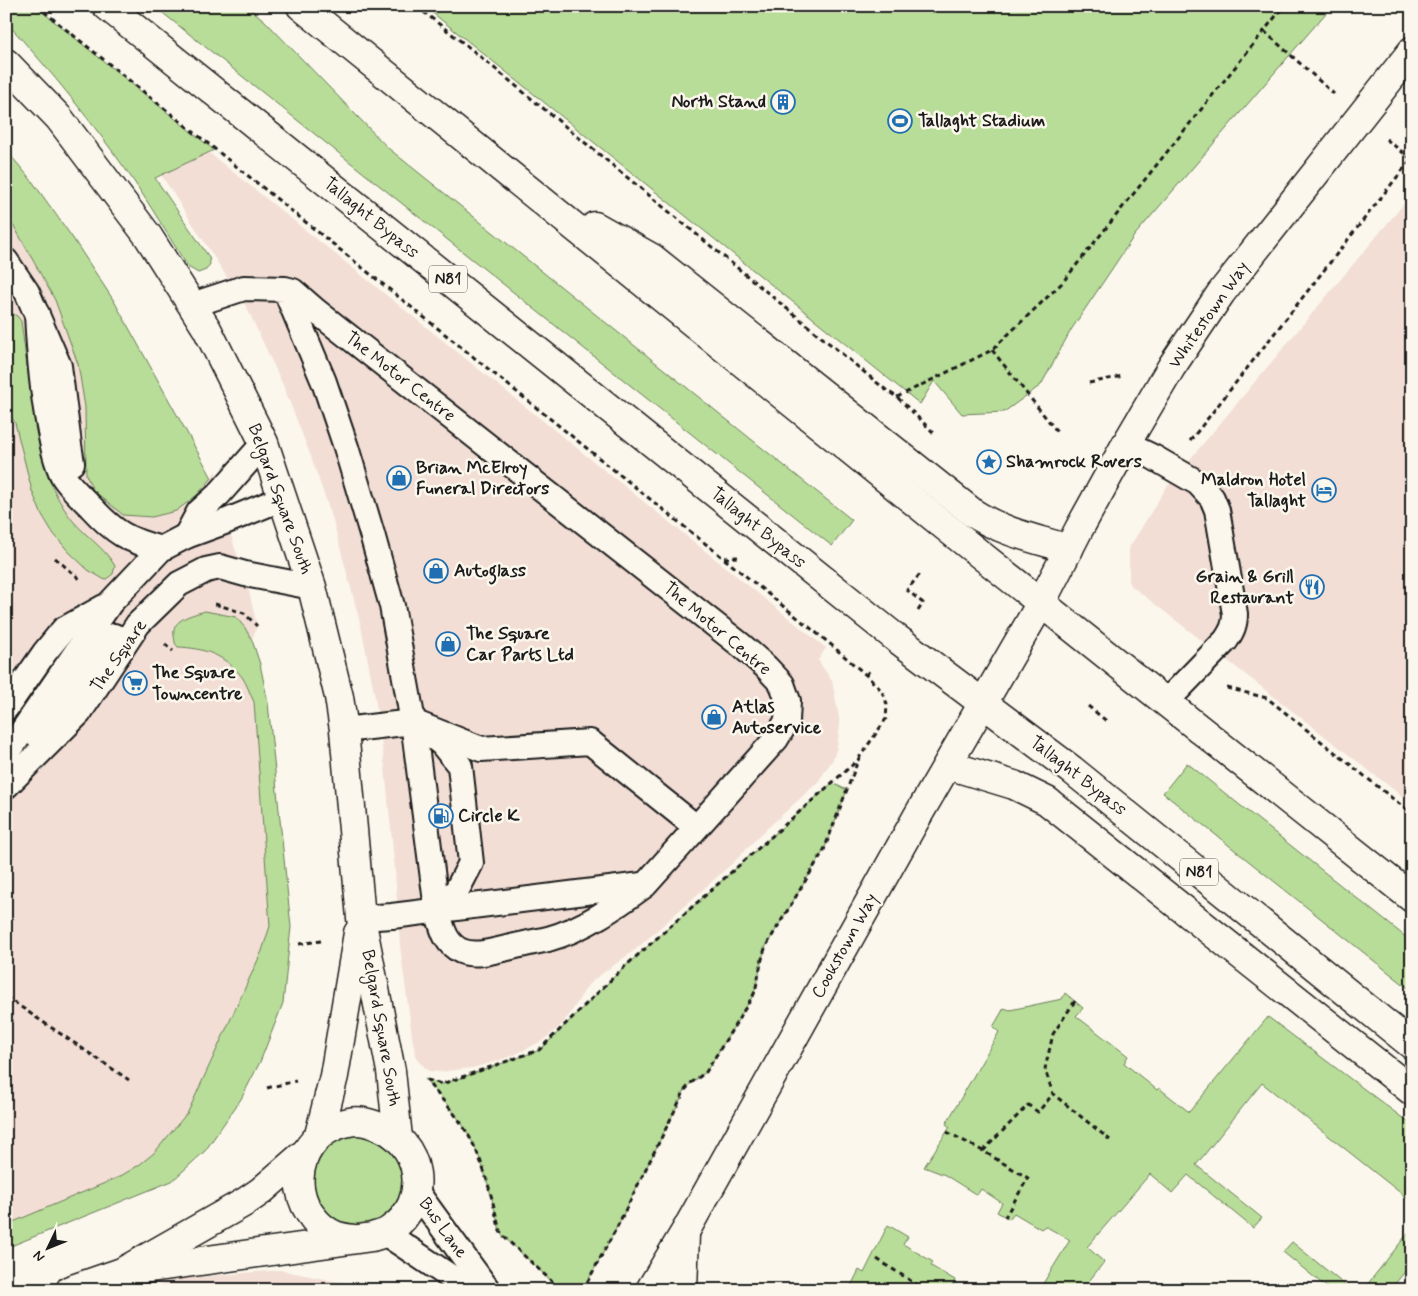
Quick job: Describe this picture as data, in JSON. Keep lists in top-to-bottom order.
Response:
{
  "streets": {
    "main road": [
      "Tallaght Bypass",
      "N81",
      "Whitestown Way",
      "Belgard Square South",
      "Cookstown Way"
    ],
    "lane": ["The Motor Centre", "The Square", "Bus Lane"]
  },
  "crossings": [
    ["Tallaght Bypass", "Cookstown Way"],
    ["Whitestown Way", "Cookstown Way"],
    ["Belgard Square South", "The Square"],
    ["Belgard Square South", "Bus Lane"]
  ],
  "places": {
    "building": ["North Stand"],
    "sports": ["Tallaght Stadium"],
    "place": ["Shamrock Rovers"],
    "shop": [
      "Brian McElroy Funeral Directors",
      "Autoglass",
      "The Square Car Parts Ltd",
      "Atlas Autoservice"
    ],
    "hotel": ["Maldron Hotel Tallaght"],
    "restaurant": ["Grain & Grill Restaurant"],
    "supermarket": ["The Square Towncentre"],
    "fuel station": ["Circle K"]
  },
  "north": "bottom left"
}
